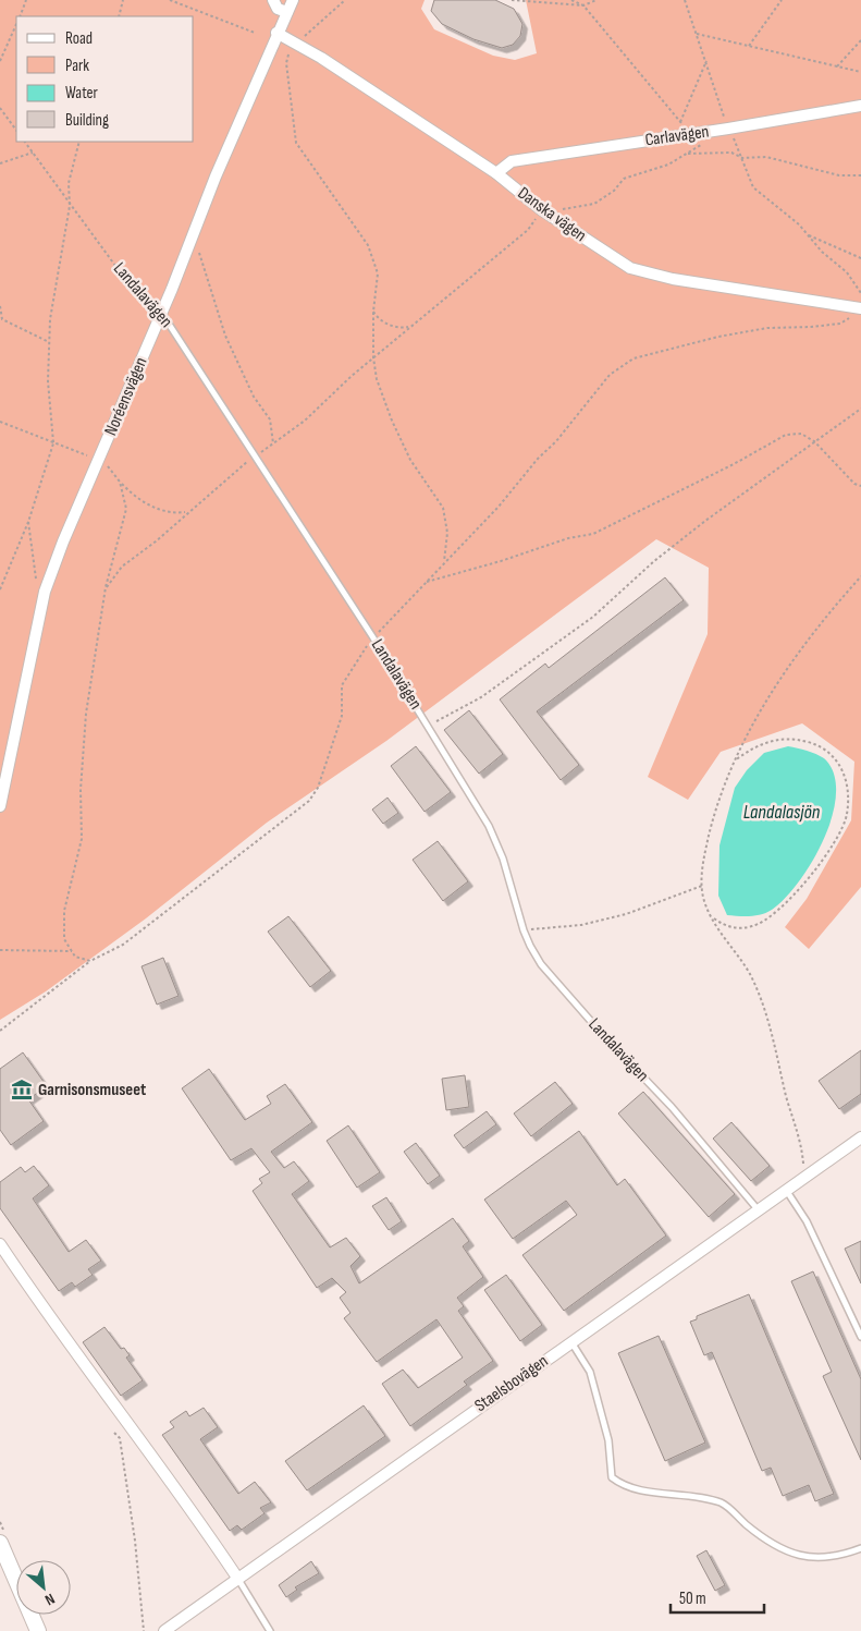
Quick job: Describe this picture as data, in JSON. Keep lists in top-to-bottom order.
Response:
{
  "streets": {
    "street": [
      "Carlavägen",
      "Danska vägen",
      "Noréensvägen",
      "Staelsbovägen"
    ],
    "lane": ["Landalavägen"]
  },
  "crossings": [
    ["Carlavägen", "Danska vägen"],
    ["Danska vägen", "Noréensvägen"],
    ["Landalavägen", "Noréensvägen"],
    ["Landalavägen", "Staelsbovägen"]
  ],
  "water": ["Landalasjön"],
  "places": {
    "museum": ["Garnisonsmuseet"]
  },
  "legend": [
    "Road",
    "Park",
    "Water",
    "Building"
  ],
  "scale_bar": "50 m",
  "north": "bottom right"
}
